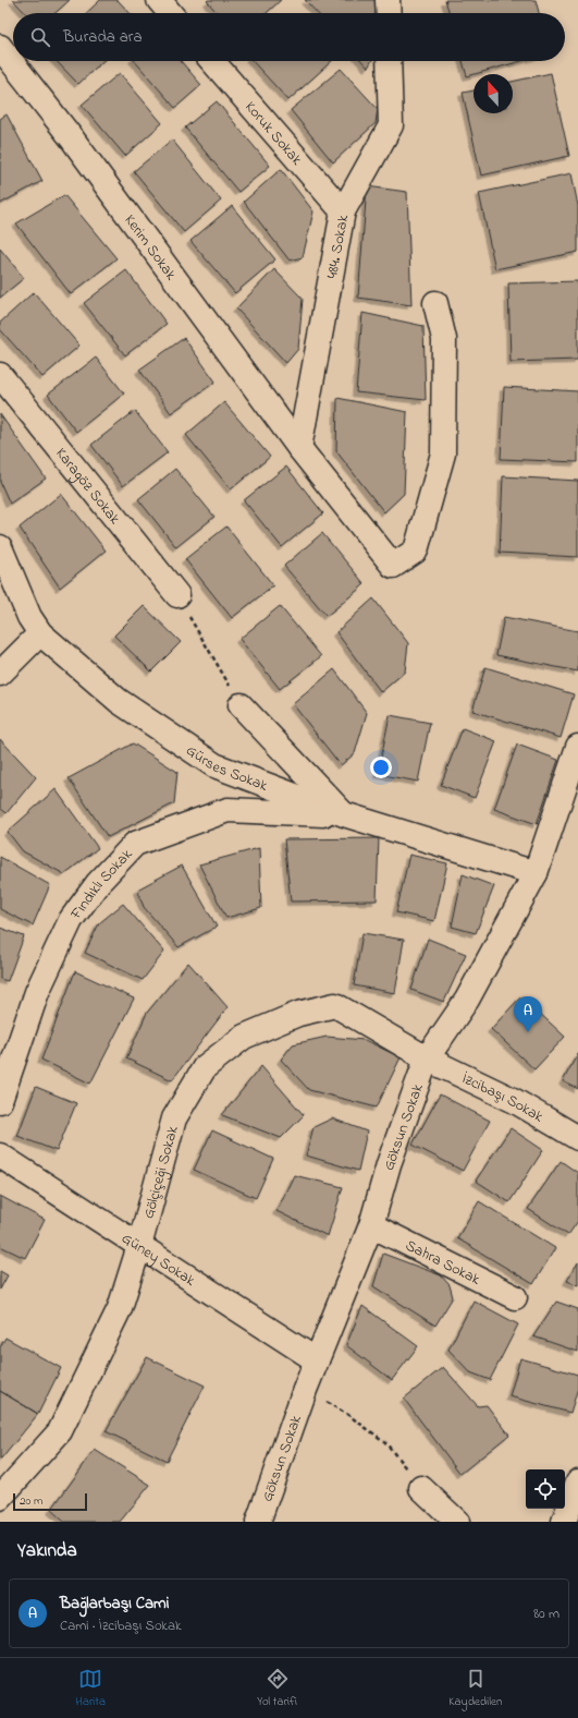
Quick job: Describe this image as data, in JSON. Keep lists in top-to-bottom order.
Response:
{
  "streets": {
    "street": [
      "Koruk Sokak",
      "Kerim Sokak",
      "484. Sokak",
      "Karagöz Sokak",
      "Gürses Sokak",
      "Fındıklı Sokak",
      "İzcibaşı Sokak",
      "Göksun Sokak",
      "Gölçiçeği Sokak",
      "Güney Sokak",
      "Sahra Sokak"
    ]
  },
  "crossings": [
    ["Koruk Sokak", "484. Sokak"],
    ["Kerim Sokak", "484. Sokak"],
    ["Gürses Sokak", "Fındıklı Sokak"],
    ["Gürses Sokak", "Göksun Sokak"],
    ["İzcibaşı Sokak", "Göksun Sokak"],
    ["İzcibaşı Sokak", "Gölçiçeği Sokak"],
    ["Göksun Sokak", "Gölçiçeği Sokak"],
    ["Göksun Sokak", "Güney Sokak"],
    ["Göksun Sokak", "Sahra Sokak"],
    ["Gölçiçeği Sokak", "Güney Sokak"]
  ],
  "scale_bar": "20 m",
  "north": "top",
  "page": {
    "search": "Burada ara",
    "pins": "A",
    "scale": "20 m",
    "heading": "Yakında",
    "list": [
      {
        "mark": "A",
        "name": "Bağlarbaşı Cami",
        "note": "Cami · İzcibaşı Sokak",
        "value": "80 m"
      }
    ],
    "nav": ["Harita", "Yol tarifi", "Kaydedilen"]
  }
}
